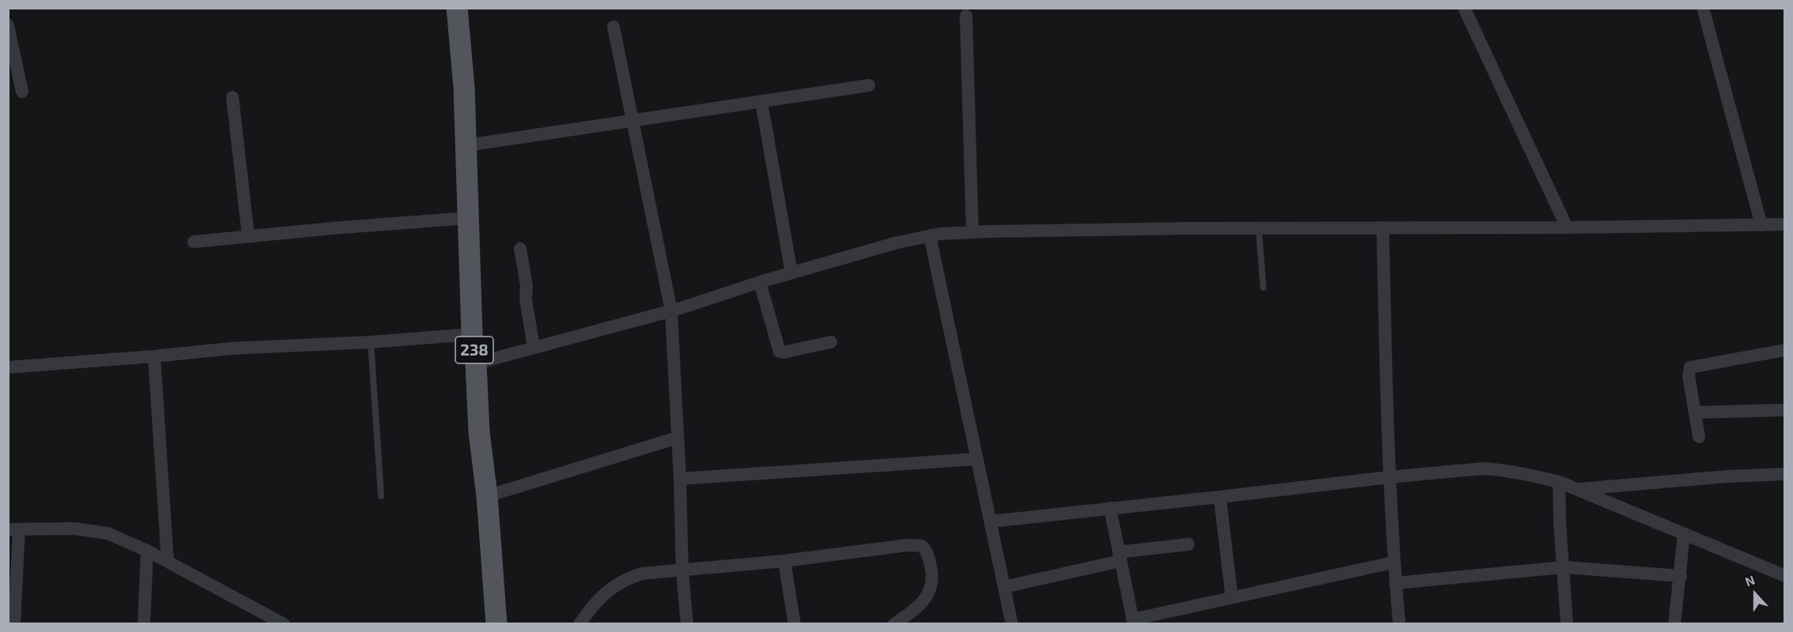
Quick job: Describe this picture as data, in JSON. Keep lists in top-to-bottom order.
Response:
{
  "streets": {
    "main road": ["238"]
  },
  "north": "top"
}
